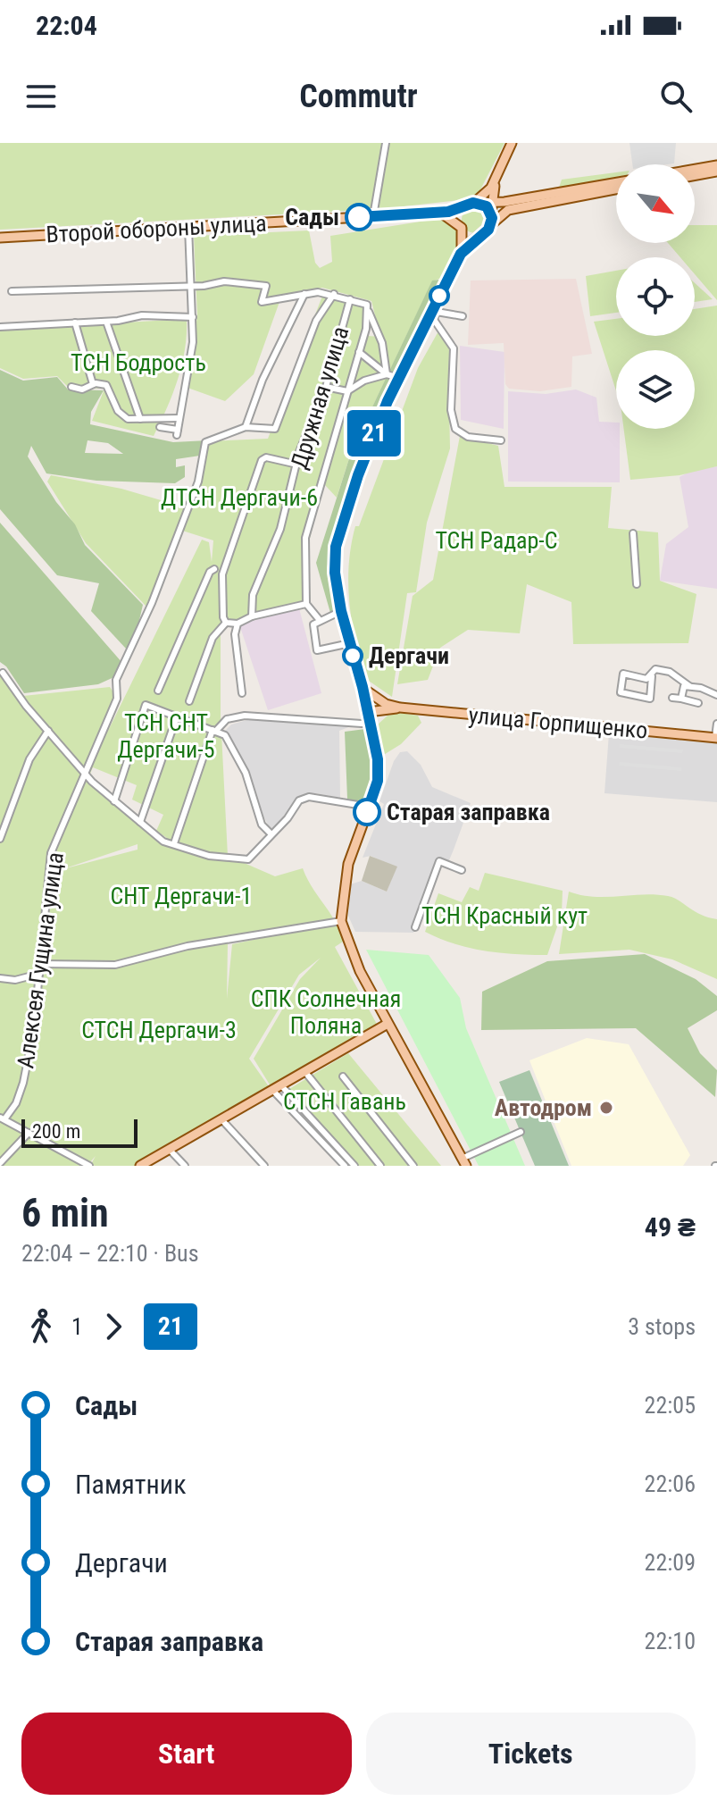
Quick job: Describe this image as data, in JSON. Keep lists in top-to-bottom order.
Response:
{
  "streets": {
    "main road": ["Второй обороны улица", "улица Горпищенко"],
    "street": ["Дружная улица", "Алексея Гущина улица"]
  },
  "parks": [
    "ТСН Бодрость",
    "ДТСН Дергачи-6",
    "ТСН Радар-С",
    "ТСН СНТ Дергачи-5",
    "СНТ Дергачи-1",
    "ТСН Красный кут",
    "СПК Солнечная Поляна",
    "СТСН Дергачи-3",
    "СТСН Гавань"
  ],
  "places": [
    "Сады",
    "Дергачи",
    "Старая заправка",
    "Автодром"
  ],
  "lines": ["bus line 21"],
  "scale_bar": "200 m",
  "north": "bottom right",
  "page": {
    "status": "22:04",
    "header": "Commutr",
    "on_map": "21",
    "scale": "200 m",
    "heading": ["6 min", "22:04 – 22:10 · Bus", "49 ₴"],
    "legs": ["1", "21", "3 stops"],
    "list": [
      {
        "name": "Сады",
        "value": "22:05"
      },
      {
        "name": "Памятник",
        "value": "22:06"
      },
      {
        "name": "Дергачи",
        "value": "22:09"
      },
      {
        "name": "Старая заправка",
        "value": "22:10"
      }
    ],
    "buttons": ["Start", "Tickets"]
  }
}
